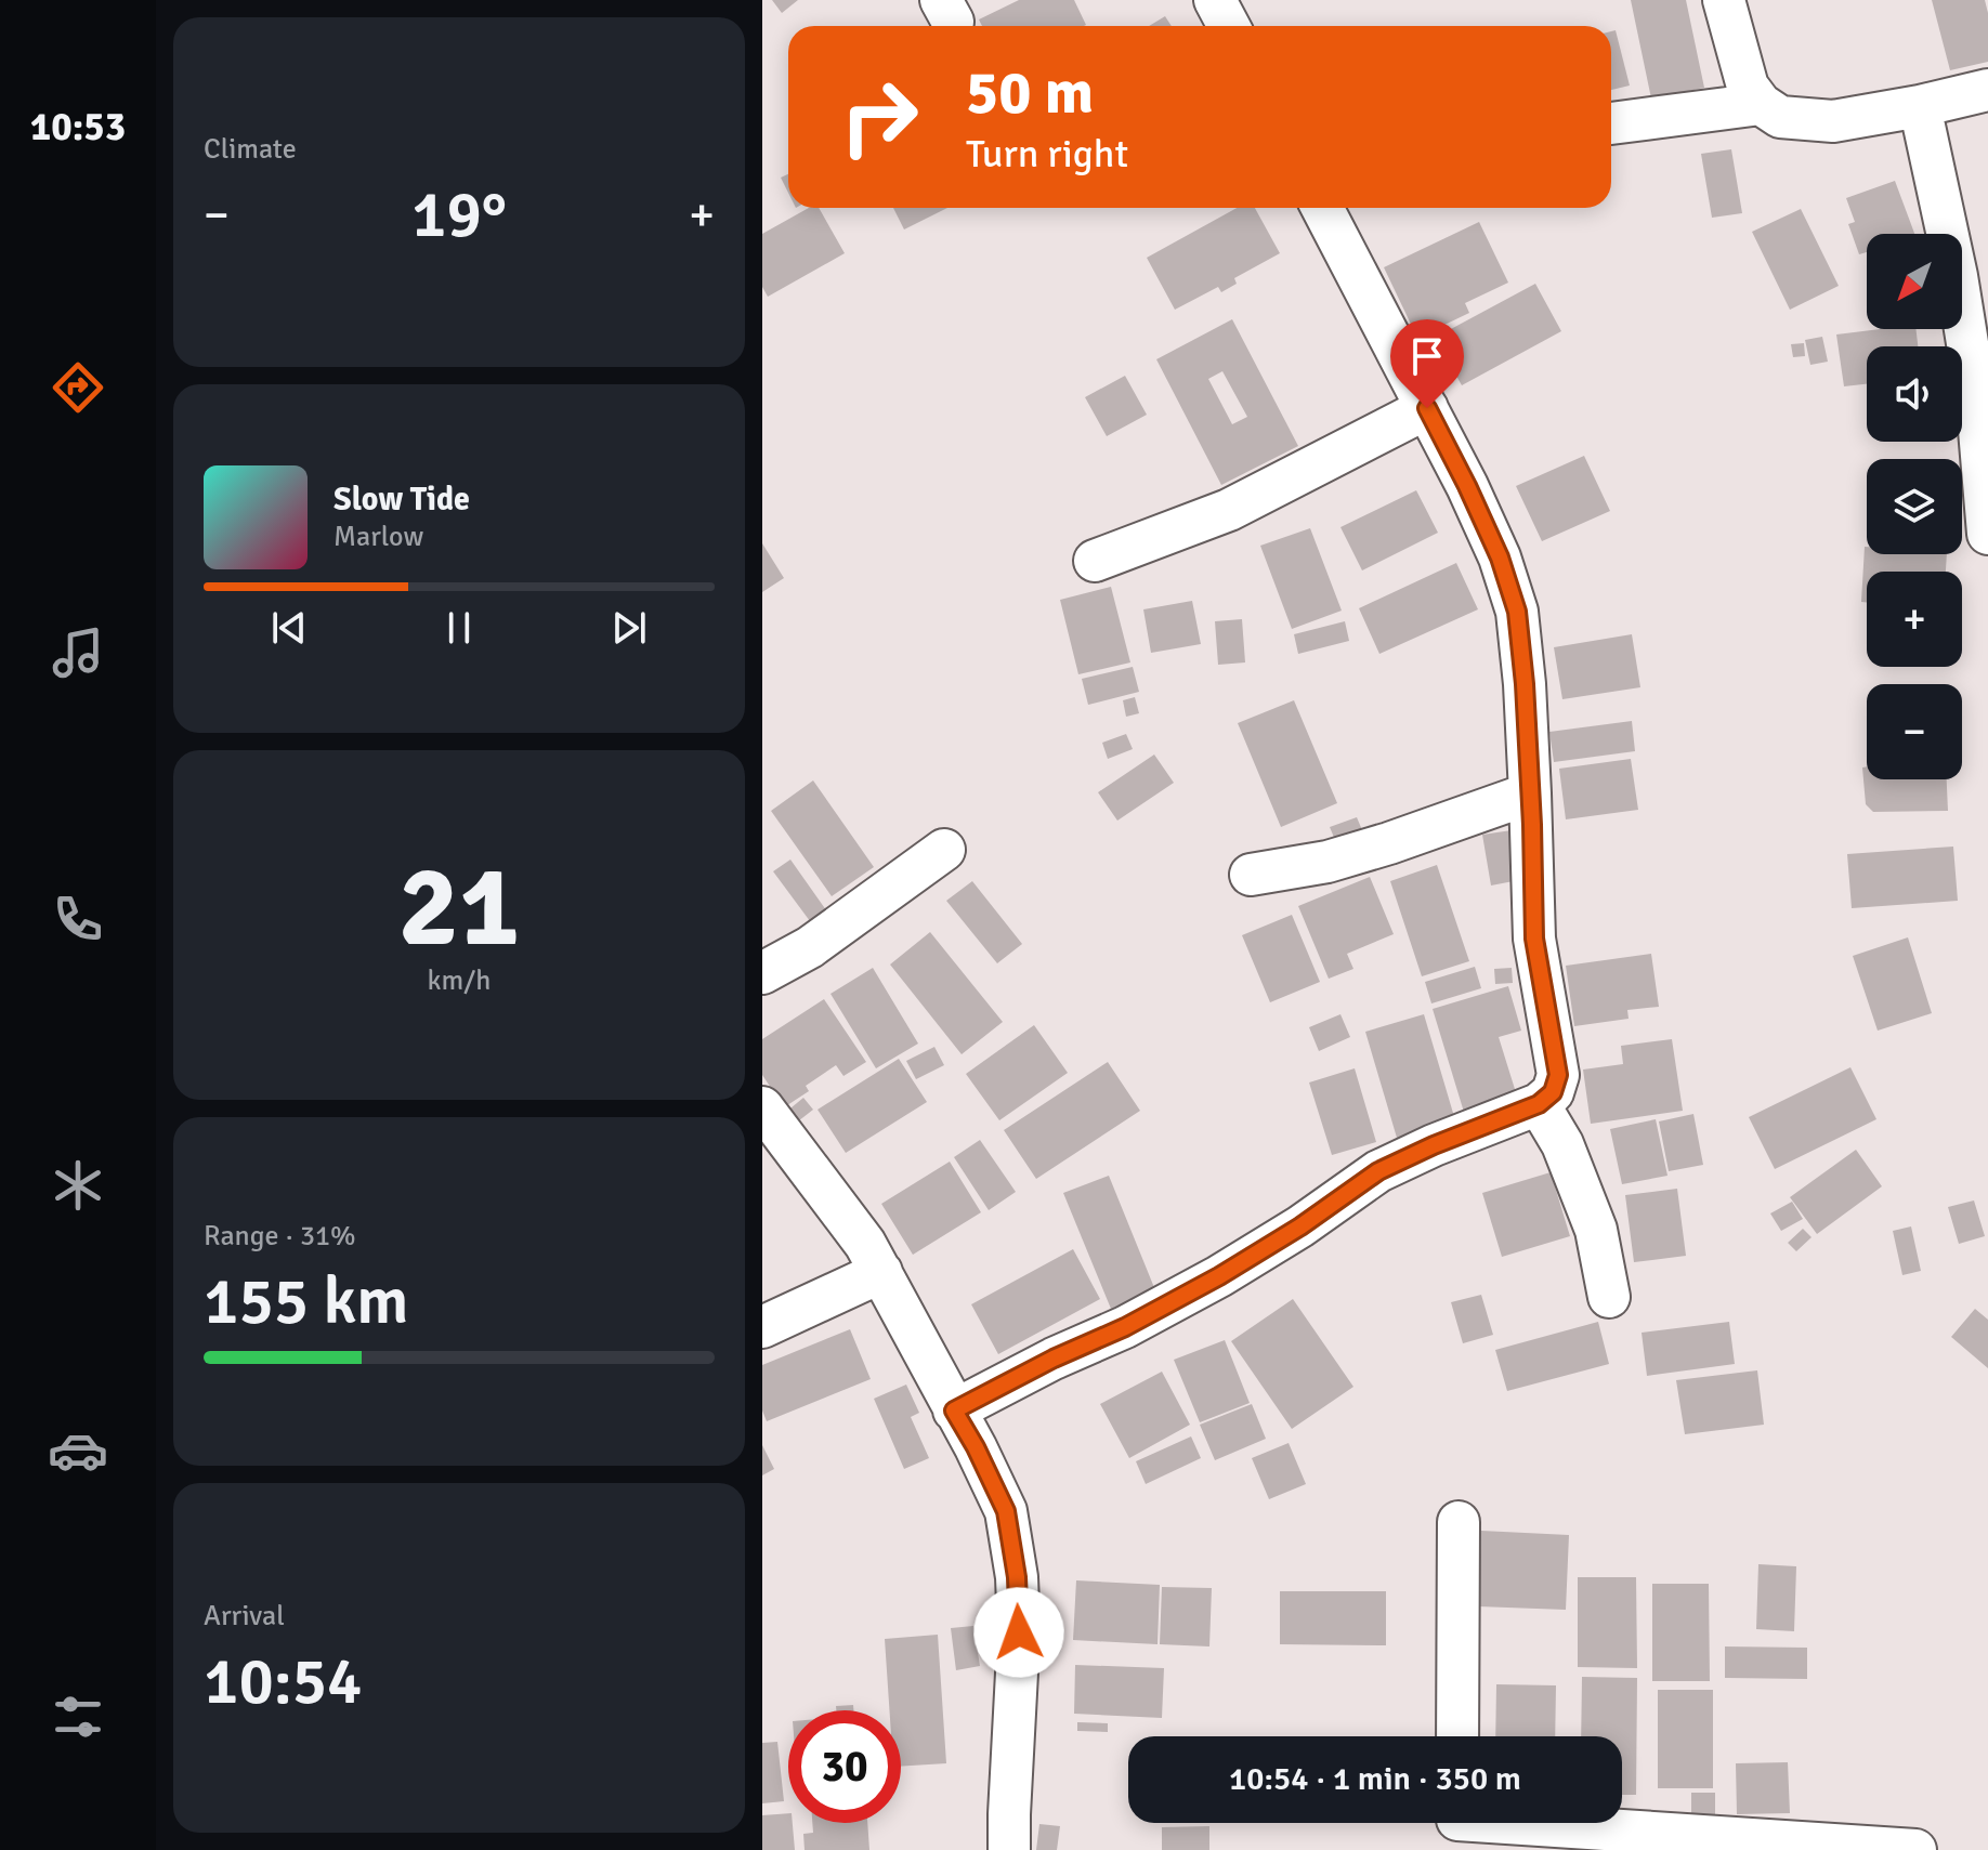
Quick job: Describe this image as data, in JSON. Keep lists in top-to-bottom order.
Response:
{
  "north": "bottom left",
  "page": {
    "tabs": "10:53",
    "tile": [
      "Climate",
      ["21", "km/h"],
      ["Range · 31%", "155 km"],
      ["Arrival", "10:54"]
    ],
    "turn": ["50 m", "Turn right"],
    "heat": ["−", "19°", "+"],
    "map_buttons": ["+", "−"],
    "song": ["Slow Tide", "Marlow"],
    "limit": "30",
    "trip": "10:54 · 1 min · 350 m"
  }
}
